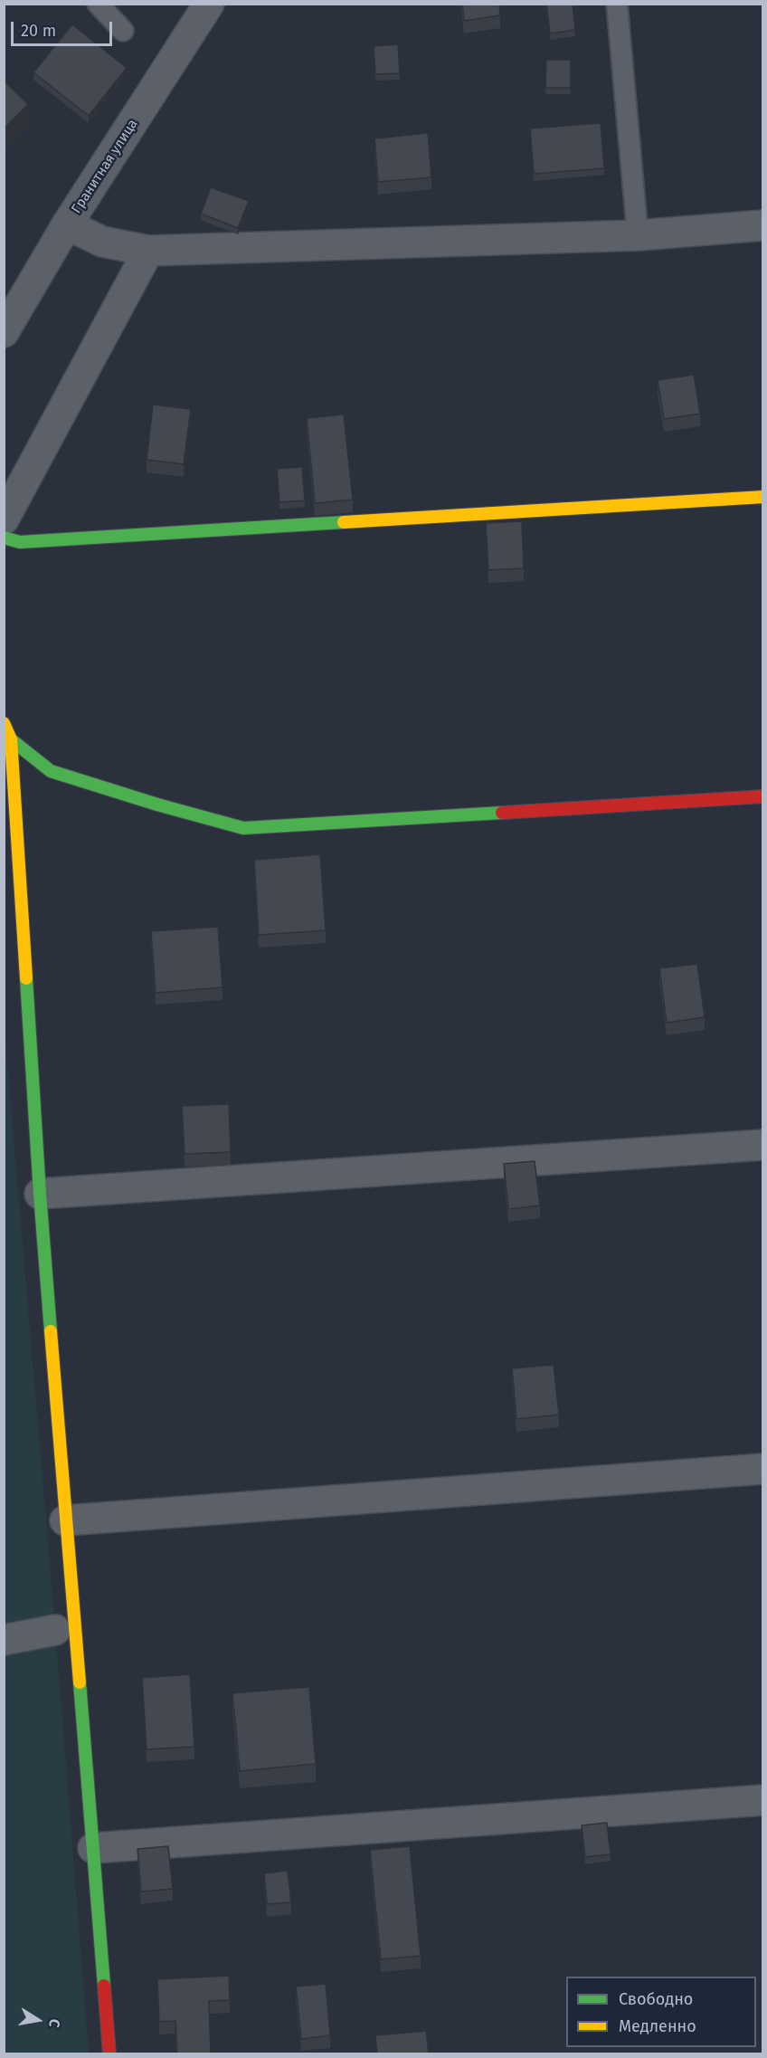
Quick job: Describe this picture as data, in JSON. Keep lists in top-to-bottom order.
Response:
{
  "streets": {
    "street": ["Гранитная улица"]
  },
  "legend": ["Свободно", "Медленно"],
  "scale_bar": "20 m",
  "north": "right"
}
